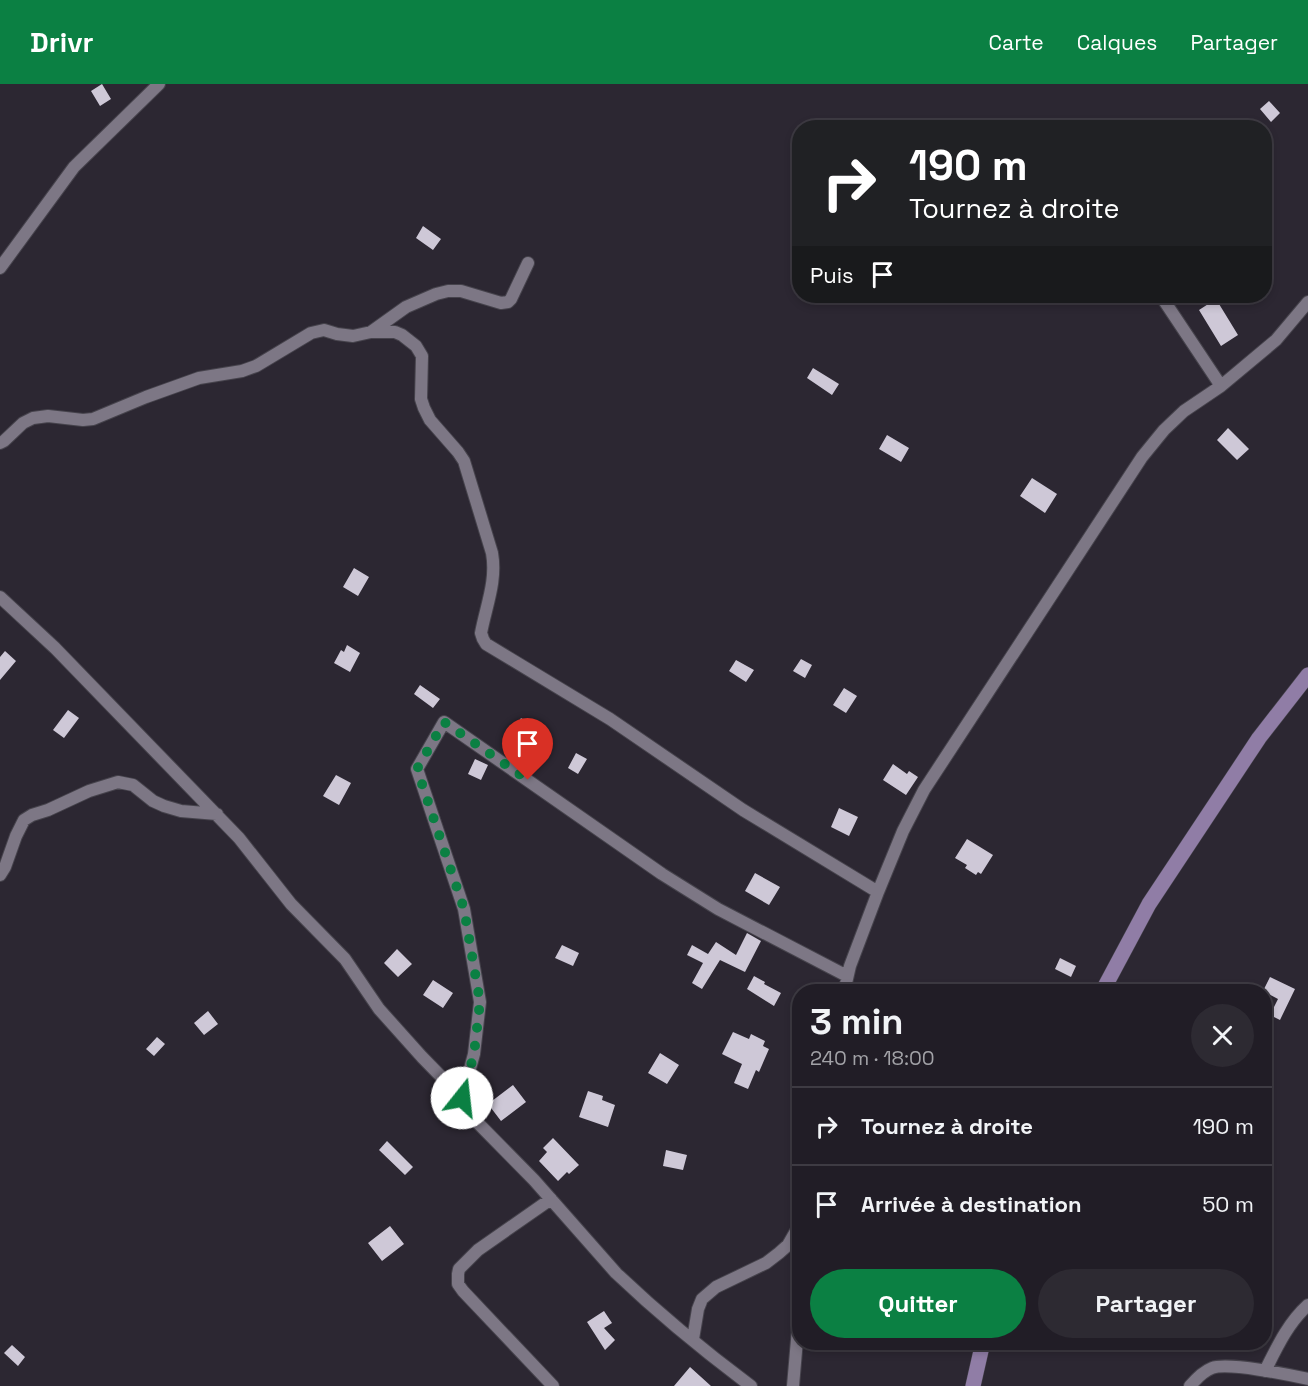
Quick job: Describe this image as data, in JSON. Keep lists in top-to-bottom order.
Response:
{
  "page": {
    "header": "Drivr",
    "nav": ["Carte", "Calques", "Partager"],
    "turn": ["190 m", "Tournez à droite"],
    "then": "Puis",
    "heading": ["3 min", "240 m · 18:00"],
    "list": [
      {
        "name": "Tournez à droite",
        "value": "190 m"
      },
      {
        "name": "Arrivée à destination",
        "value": "50 m"
      }
    ],
    "buttons": ["Quitter", "Partager"]
  }
}
